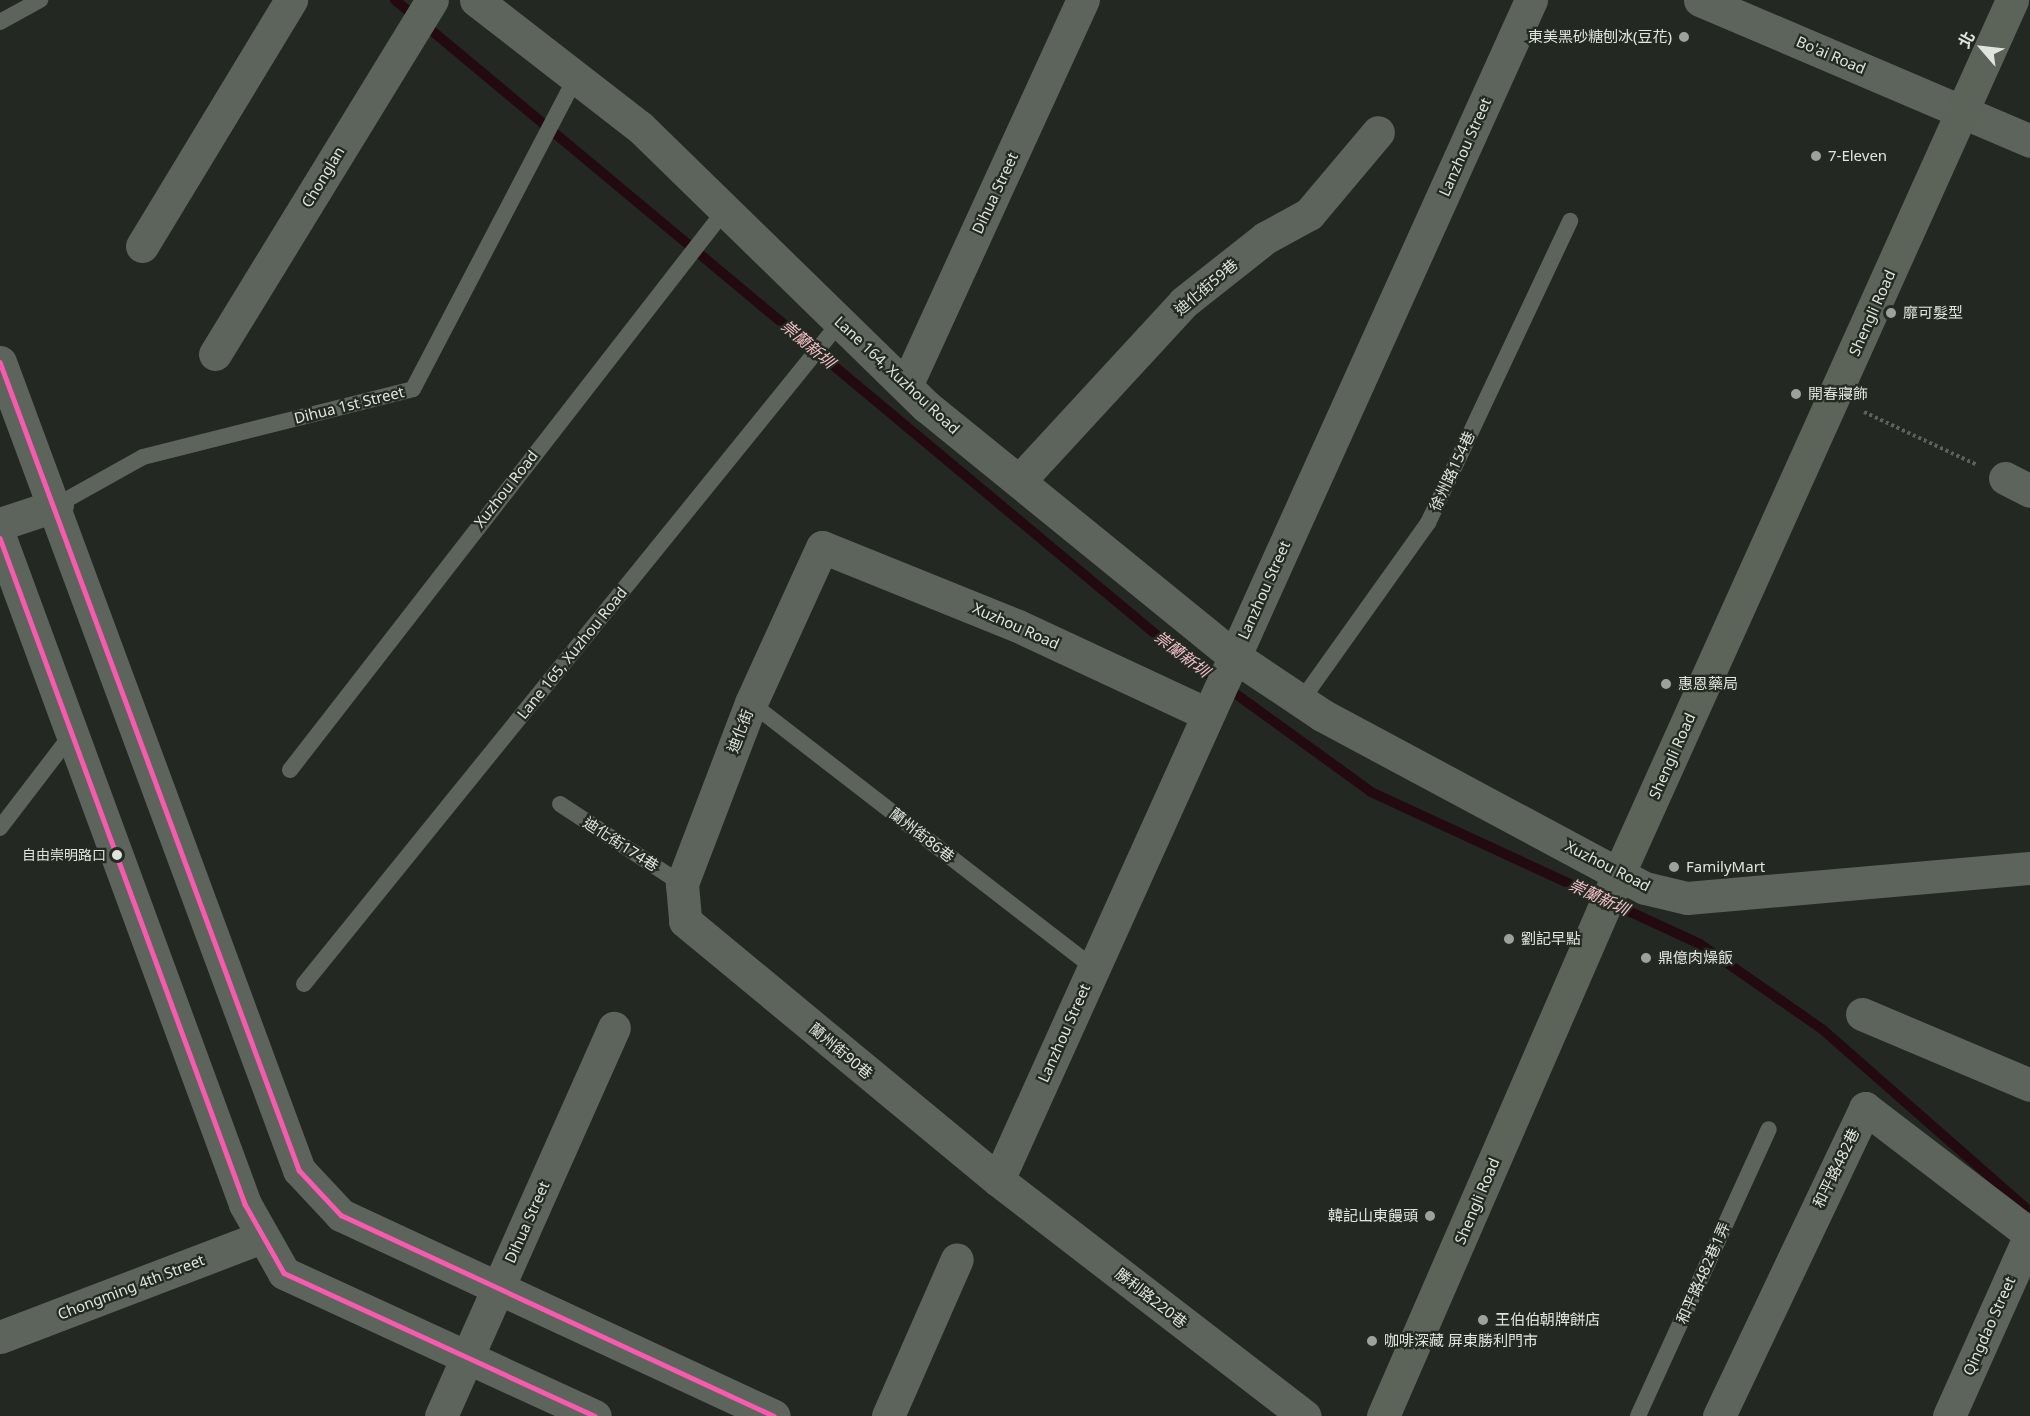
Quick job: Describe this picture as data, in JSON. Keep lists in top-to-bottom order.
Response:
{
  "streets": {
    "main road": ["Shengli Road"],
    "street": [
      "Bo'ai Road",
      "Lanzhou Street",
      "Chonglan",
      "Dihua Street",
      "迪化街59巷",
      "Lane 164, Xuzhou Road",
      "Xuzhou Road",
      "迪化街",
      "蘭州街90巷",
      "和平路482巷",
      "Chongming 4th Street",
      "勝利路220巷",
      "Qingdao Street"
    ],
    "lane": [
      "Dihua 1st Street",
      "徐州路154巷",
      "Lane 165, Xuzhou Road",
      "蘭州街86巷",
      "迪化街174巷",
      "和平路482巷1弄"
    ]
  },
  "crossings": [
    ["Bo'ai Road", "Shengli Road"],
    ["Lanzhou Street", "Lane 164, Xuzhou Road"],
    ["Lanzhou Street", "Xuzhou Road"],
    ["Lanzhou Street", "蘭州街86巷"],
    ["Lanzhou Street", "蘭州街90巷"],
    ["Lanzhou Street", "勝利路220巷"],
    ["Dihua Street", "Lane 164, Xuzhou Road"],
    ["迪化街59巷", "Lane 164, Xuzhou Road"],
    ["Shengli Road", "Xuzhou Road"],
    ["Lane 164, Xuzhou Road", "Dihua 1st Street"],
    ["Lane 164, Xuzhou Road", "Xuzhou Road"],
    ["Lane 164, Xuzhou Road", "Lane 165, Xuzhou Road"],
    ["徐州路154巷", "Xuzhou Road"],
    ["Xuzhou Road", "迪化街"],
    ["迪化街", "蘭州街86巷"],
    ["迪化街", "迪化街174巷"],
    ["迪化街", "蘭州街90巷"],
    ["蘭州街90巷", "勝利路220巷"],
    ["和平路482巷", "Qingdao Street"]
  ],
  "water": ["崇蘭新圳"],
  "places": [
    "東美黑砂糖刨冰(豆花)",
    "7-Eleven",
    "靡可髮型",
    "開春寢飾",
    "惠恩藥局",
    "自由崇明路口",
    "FamilyMart",
    "劉記早點",
    "鼎億肉燥飯",
    "韓記山東饅頭",
    "王伯伯朝牌餅店",
    "咖啡深藏 屏東勝利門市"
  ],
  "north": "top left"
}
